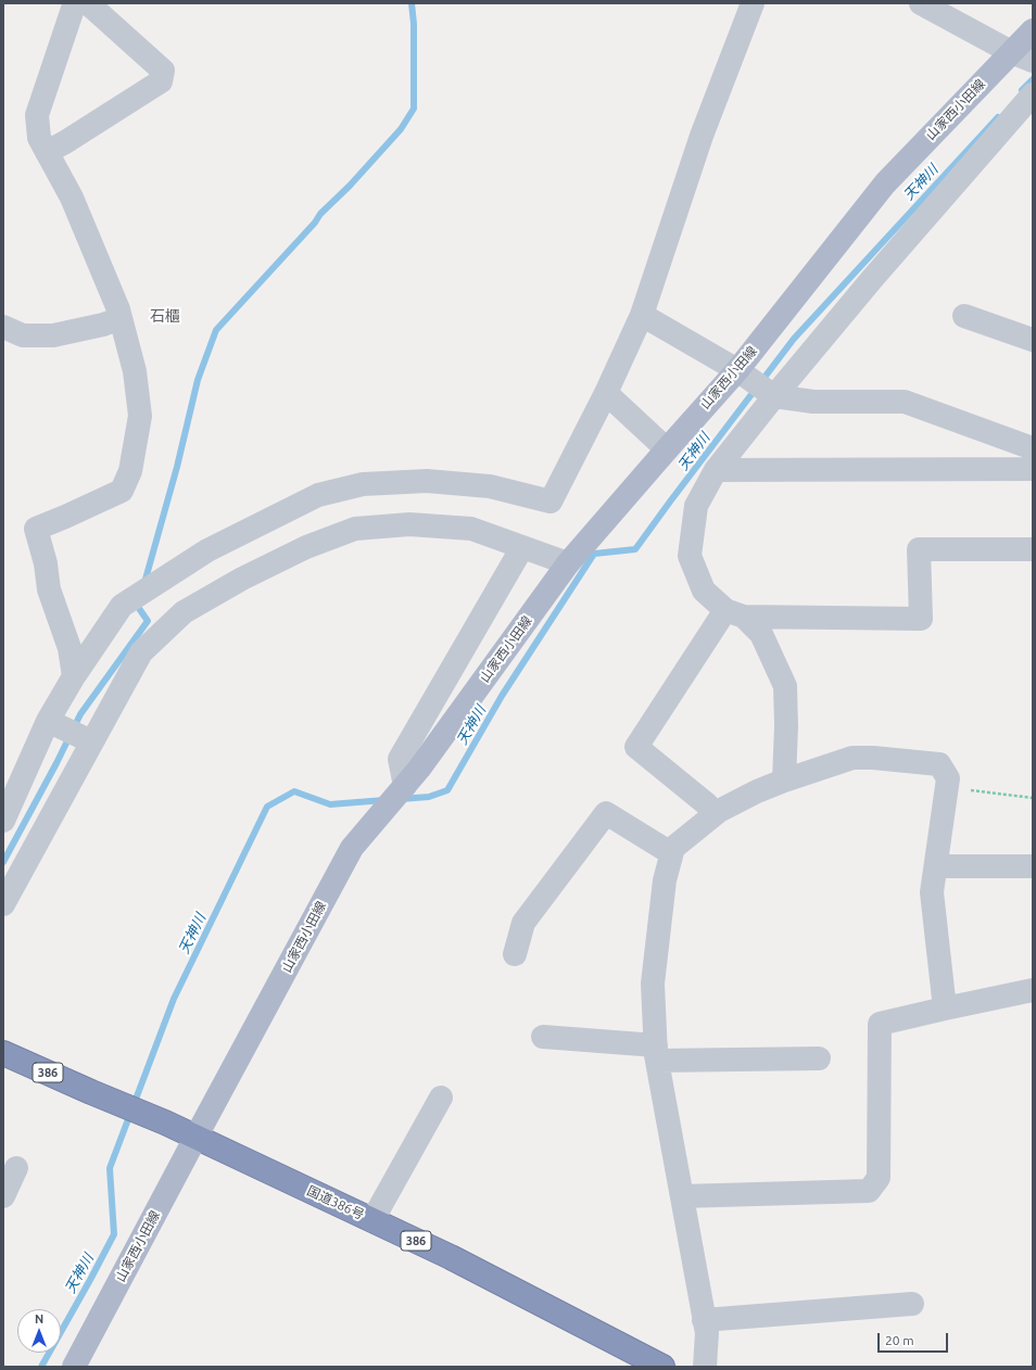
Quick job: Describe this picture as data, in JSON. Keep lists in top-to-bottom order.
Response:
{
  "streets": {
    "highway": ["386", "国道386号"],
    "main road": ["山家西小田線"]
  },
  "crossings": [
    ["山家西小田線", "国道386号"]
  ],
  "districts": ["石櫃"],
  "water": ["天神川"],
  "scale_bar": "20 m",
  "north": "top"
}
